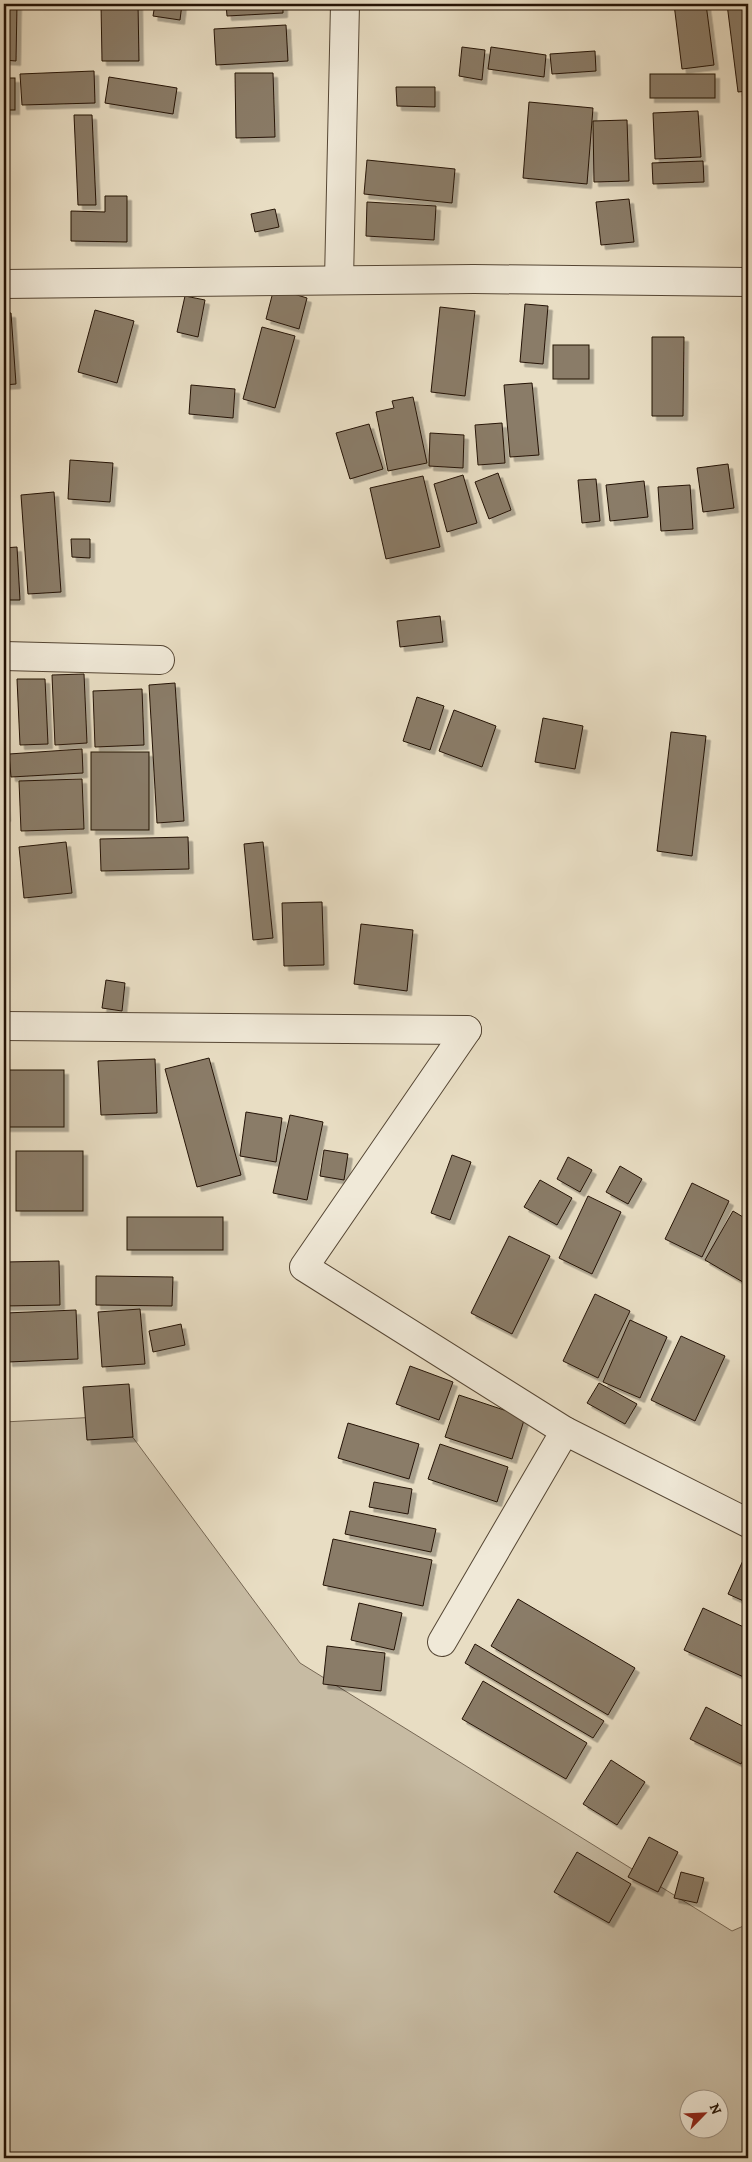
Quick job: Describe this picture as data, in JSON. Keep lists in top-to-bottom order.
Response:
{
  "north": "top right"
}
